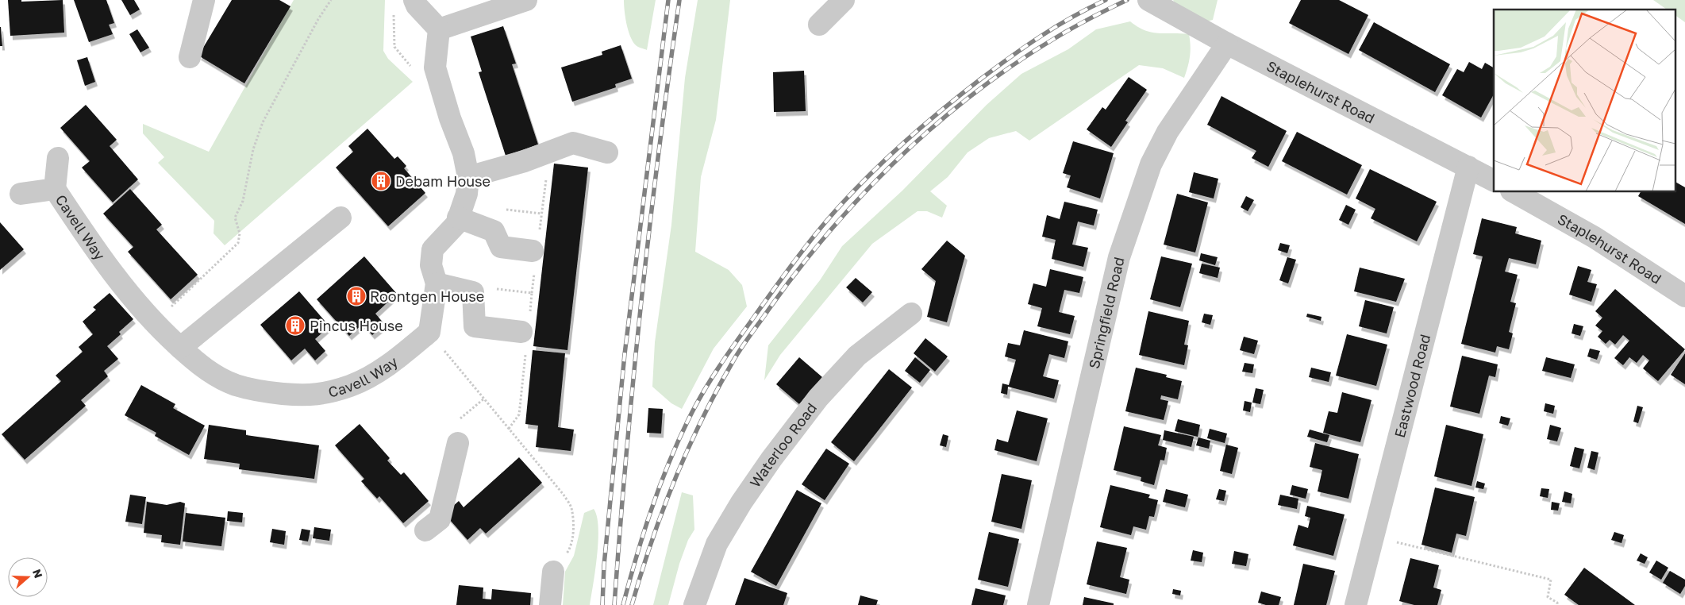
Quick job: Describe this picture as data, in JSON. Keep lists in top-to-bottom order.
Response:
{
  "streets": {
    "street": [
      "Staplehurst Road",
      "Cavell Way",
      "Springfield Road",
      "Eastwood Road",
      "Waterloo Road"
    ]
  },
  "crossings": [
    ["Staplehurst Road", "Springfield Road"],
    ["Staplehurst Road", "Eastwood Road"]
  ],
  "places": {
    "building": ["Debam House", "Roontgen House", "Pincus House"]
  },
  "north": "right"
}
